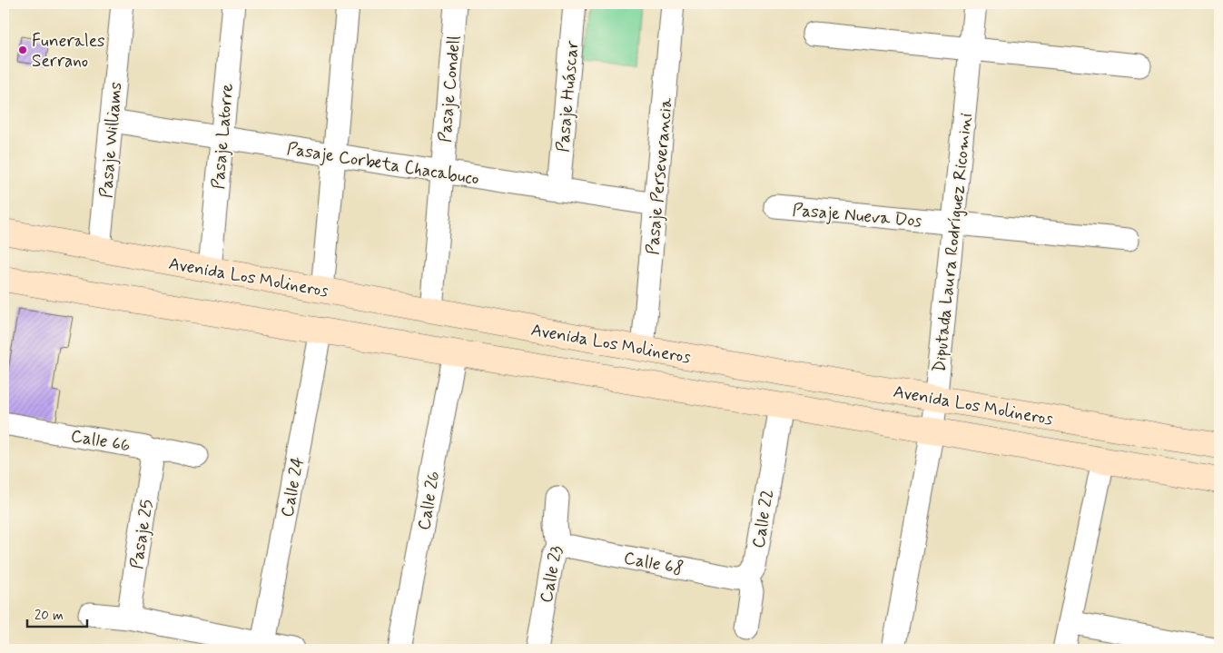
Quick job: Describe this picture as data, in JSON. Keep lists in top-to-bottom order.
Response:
{
  "streets": {
    "street": [
      "Pasaje Condell",
      "Pasaje Huáscar",
      "Pasaje Latorre",
      "Pasaje Williams",
      "Pasaje Corbeta Chacabuco",
      "Pasaje Perseverancia",
      "Pasaje Nueva Dos",
      "Diputada Laura Rodríguez Ricomini",
      "Avenida Los Molineros",
      "Calle 66",
      "Calle 24",
      "Calle 26",
      "Calle 22",
      "Pasaje 25",
      "Calle 68",
      "Calle 23"
    ]
  },
  "crossings": [
    ["Pasaje Condell", "Pasaje Corbeta Chacabuco"],
    ["Pasaje Condell", "Avenida Los Molineros"],
    ["Pasaje Huáscar", "Pasaje Corbeta Chacabuco"],
    ["Pasaje Latorre", "Pasaje Corbeta Chacabuco"],
    ["Pasaje Latorre", "Avenida Los Molineros"],
    ["Pasaje Williams", "Pasaje Corbeta Chacabuco"],
    ["Pasaje Williams", "Avenida Los Molineros"],
    ["Pasaje Corbeta Chacabuco", "Pasaje Perseverancia"],
    ["Pasaje Perseverancia", "Avenida Los Molineros"],
    ["Pasaje Nueva Dos", "Diputada Laura Rodríguez Ricomini"],
    ["Diputada Laura Rodríguez Ricomini", "Avenida Los Molineros"],
    ["Avenida Los Molineros", "Calle 24"],
    ["Avenida Los Molineros", "Calle 26"],
    ["Avenida Los Molineros", "Calle 22"],
    ["Calle 66", "Pasaje 25"],
    ["Calle 22", "Calle 68"],
    ["Calle 68", "Calle 23"]
  ],
  "places": ["Funerales Serrano"],
  "scale_bar": "20 m"
}
